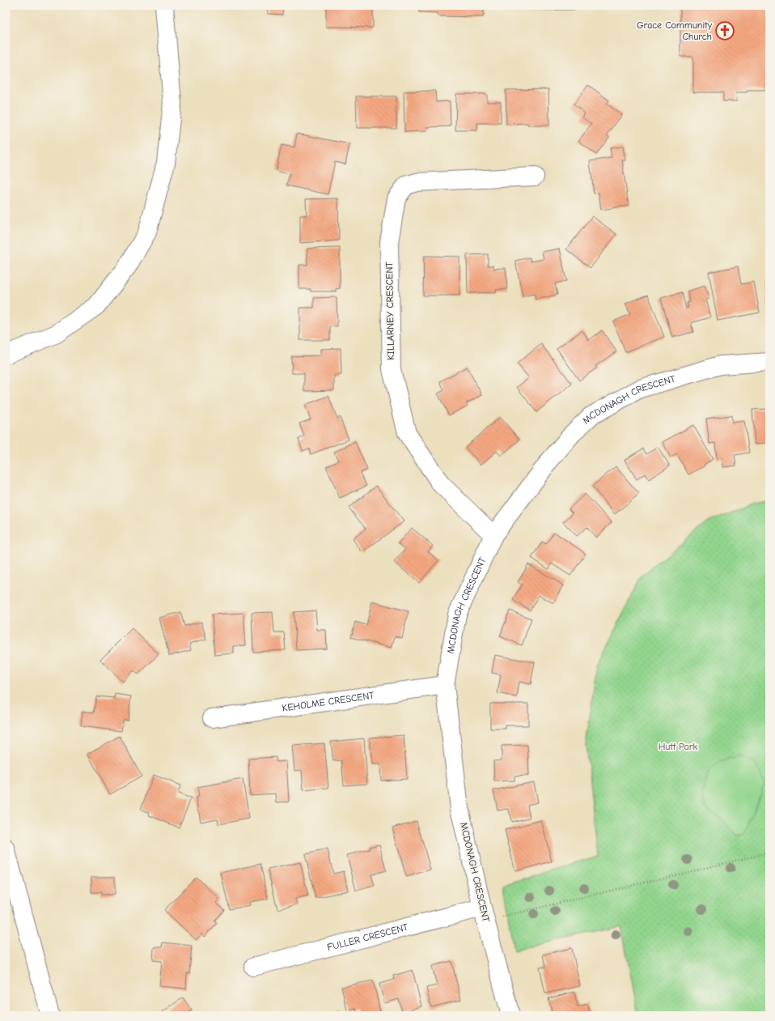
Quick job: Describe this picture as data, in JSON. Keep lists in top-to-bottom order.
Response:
{
  "streets": {
    "main road": [
      "KILLARNEY CRESCENT",
      "MCDONAGH CRESCENT",
      "KEHOLME CRESCENT",
      "FULLER CRESCENT"
    ]
  },
  "crossings": [
    ["KILLARNEY CRESCENT", "MCDONAGH CRESCENT"],
    ["MCDONAGH CRESCENT", "KEHOLME CRESCENT"],
    ["MCDONAGH CRESCENT", "FULLER CRESCENT"]
  ],
  "parks": ["Hutt Park"],
  "places": {
    "church": ["Grace Community Church"]
  }
}
